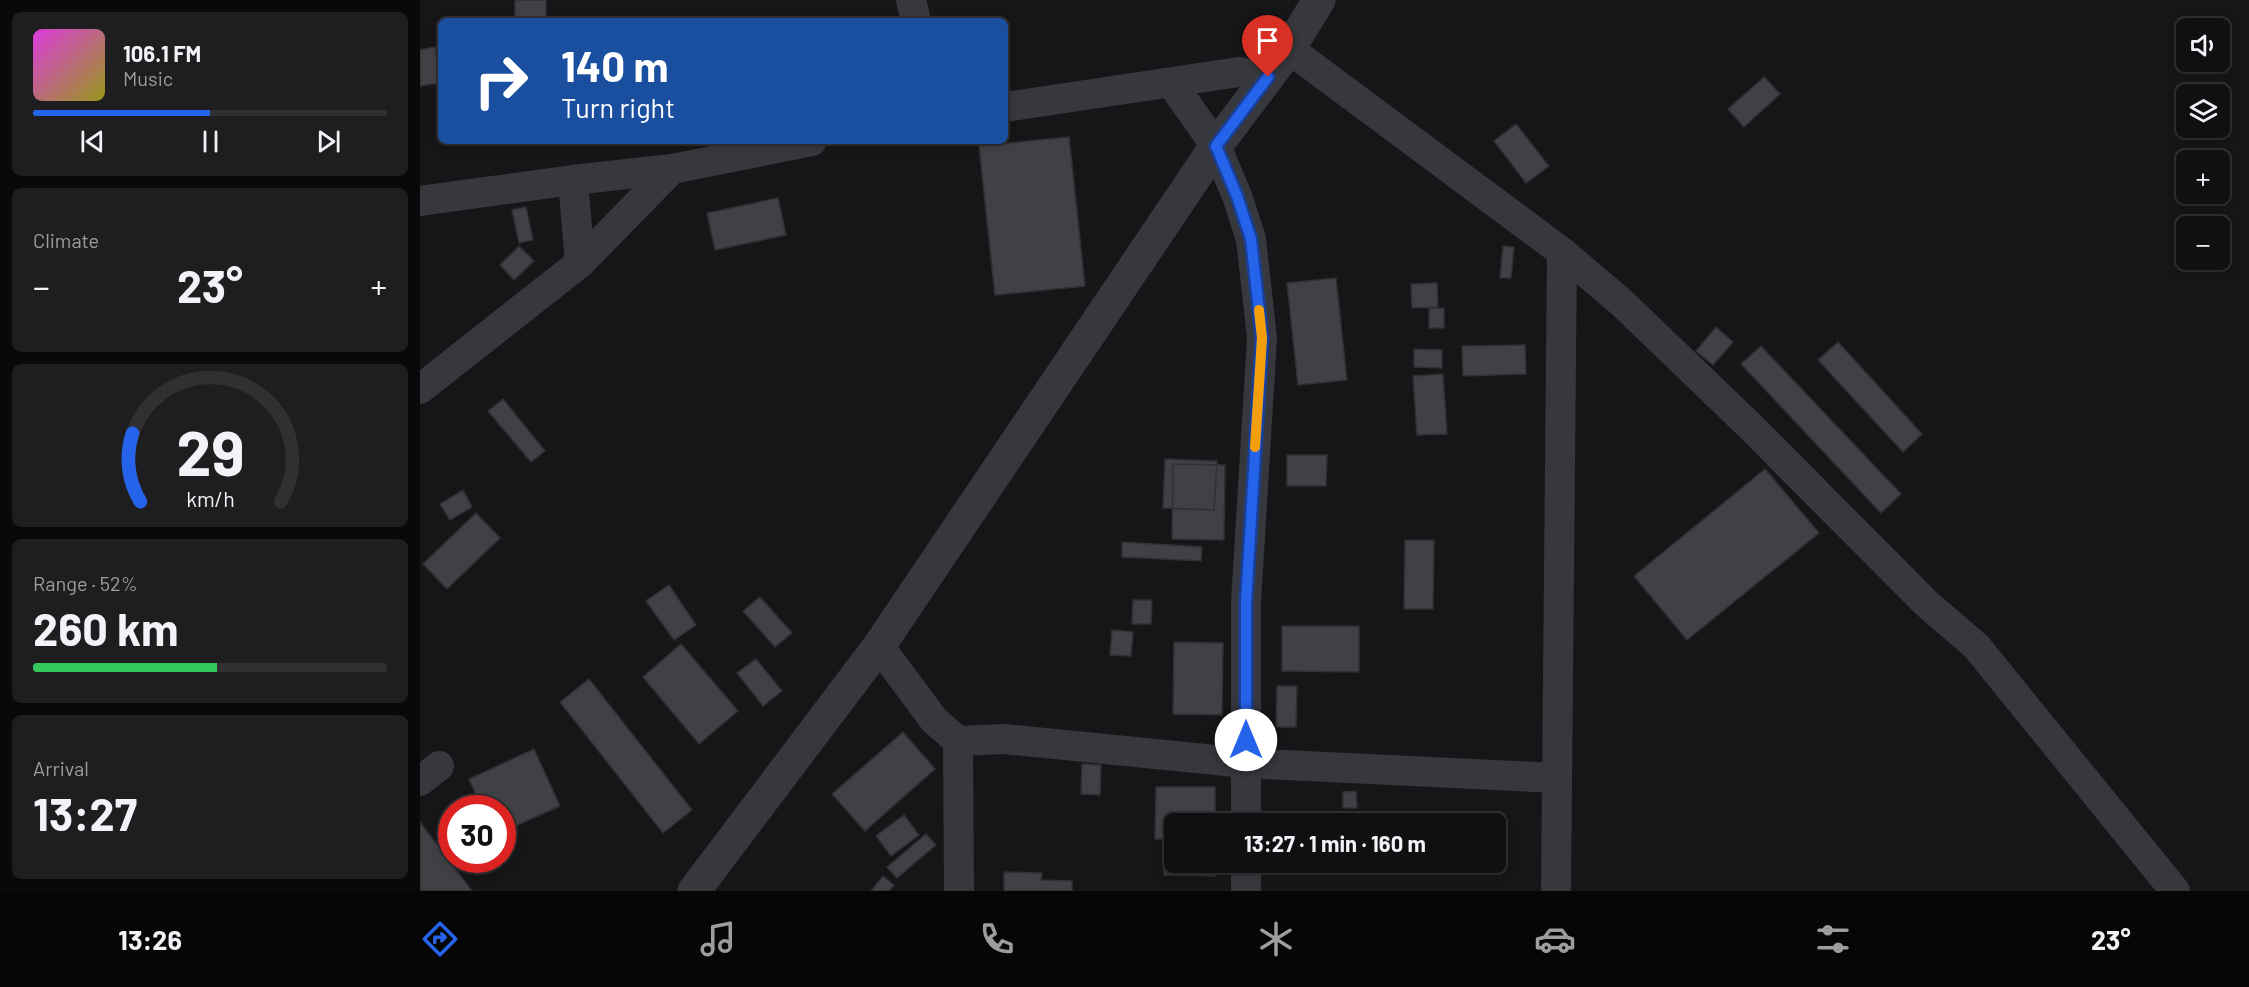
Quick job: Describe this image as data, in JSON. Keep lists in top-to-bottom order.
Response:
{
  "page": {
    "map_buttons": ["+", "−"],
    "turn": ["140 m", "Turn right"],
    "song": ["106.1 FM", "Music"],
    "tile": [
      "Climate",
      ["Range · 52%", "260 km"],
      ["Arrival", "13:27"]
    ],
    "heat": ["−", "23°", "+"],
    "limit": "30",
    "trip": "13:27 · 1 min · 160 m",
    "tabs": ["13:26", "23°"],
    "gauge": ["29", "km/h"]
  }
}
